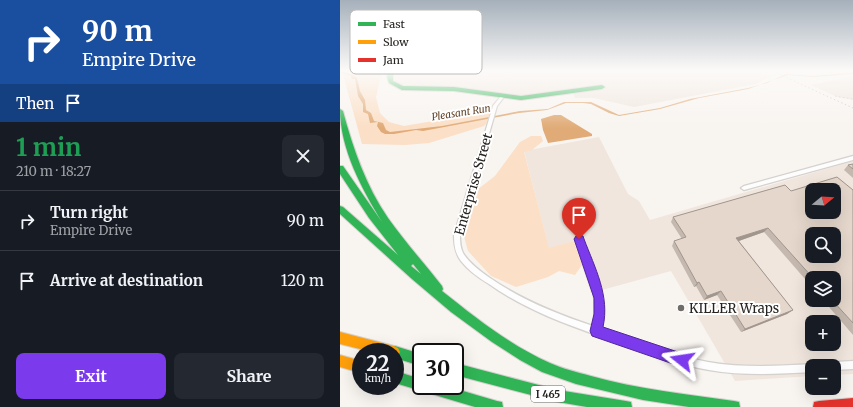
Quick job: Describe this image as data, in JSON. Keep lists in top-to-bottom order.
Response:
{
  "streets": {
    "main road": ["I 465"],
    "street": ["Enterprise Street"]
  },
  "water": ["Pleasant Run"],
  "places": ["KILLER Wraps"],
  "legend": ["Fast", "Slow", "Jam"],
  "north": "right",
  "page": {
    "turn": ["90 m", "Empire Drive"],
    "then": "Then",
    "heading": ["1 min", "210 m · 18:27"],
    "map_buttons": ["+", "−"],
    "list": [
      {
        "name": "Turn right",
        "note": "Empire Drive",
        "value": "90 m"
      },
      {
        "name": "Arrive at destination",
        "value": "120 m"
      }
    ],
    "speed": "22 km/h",
    "limit": "30",
    "buttons": ["Exit", "Share"]
  }
}
